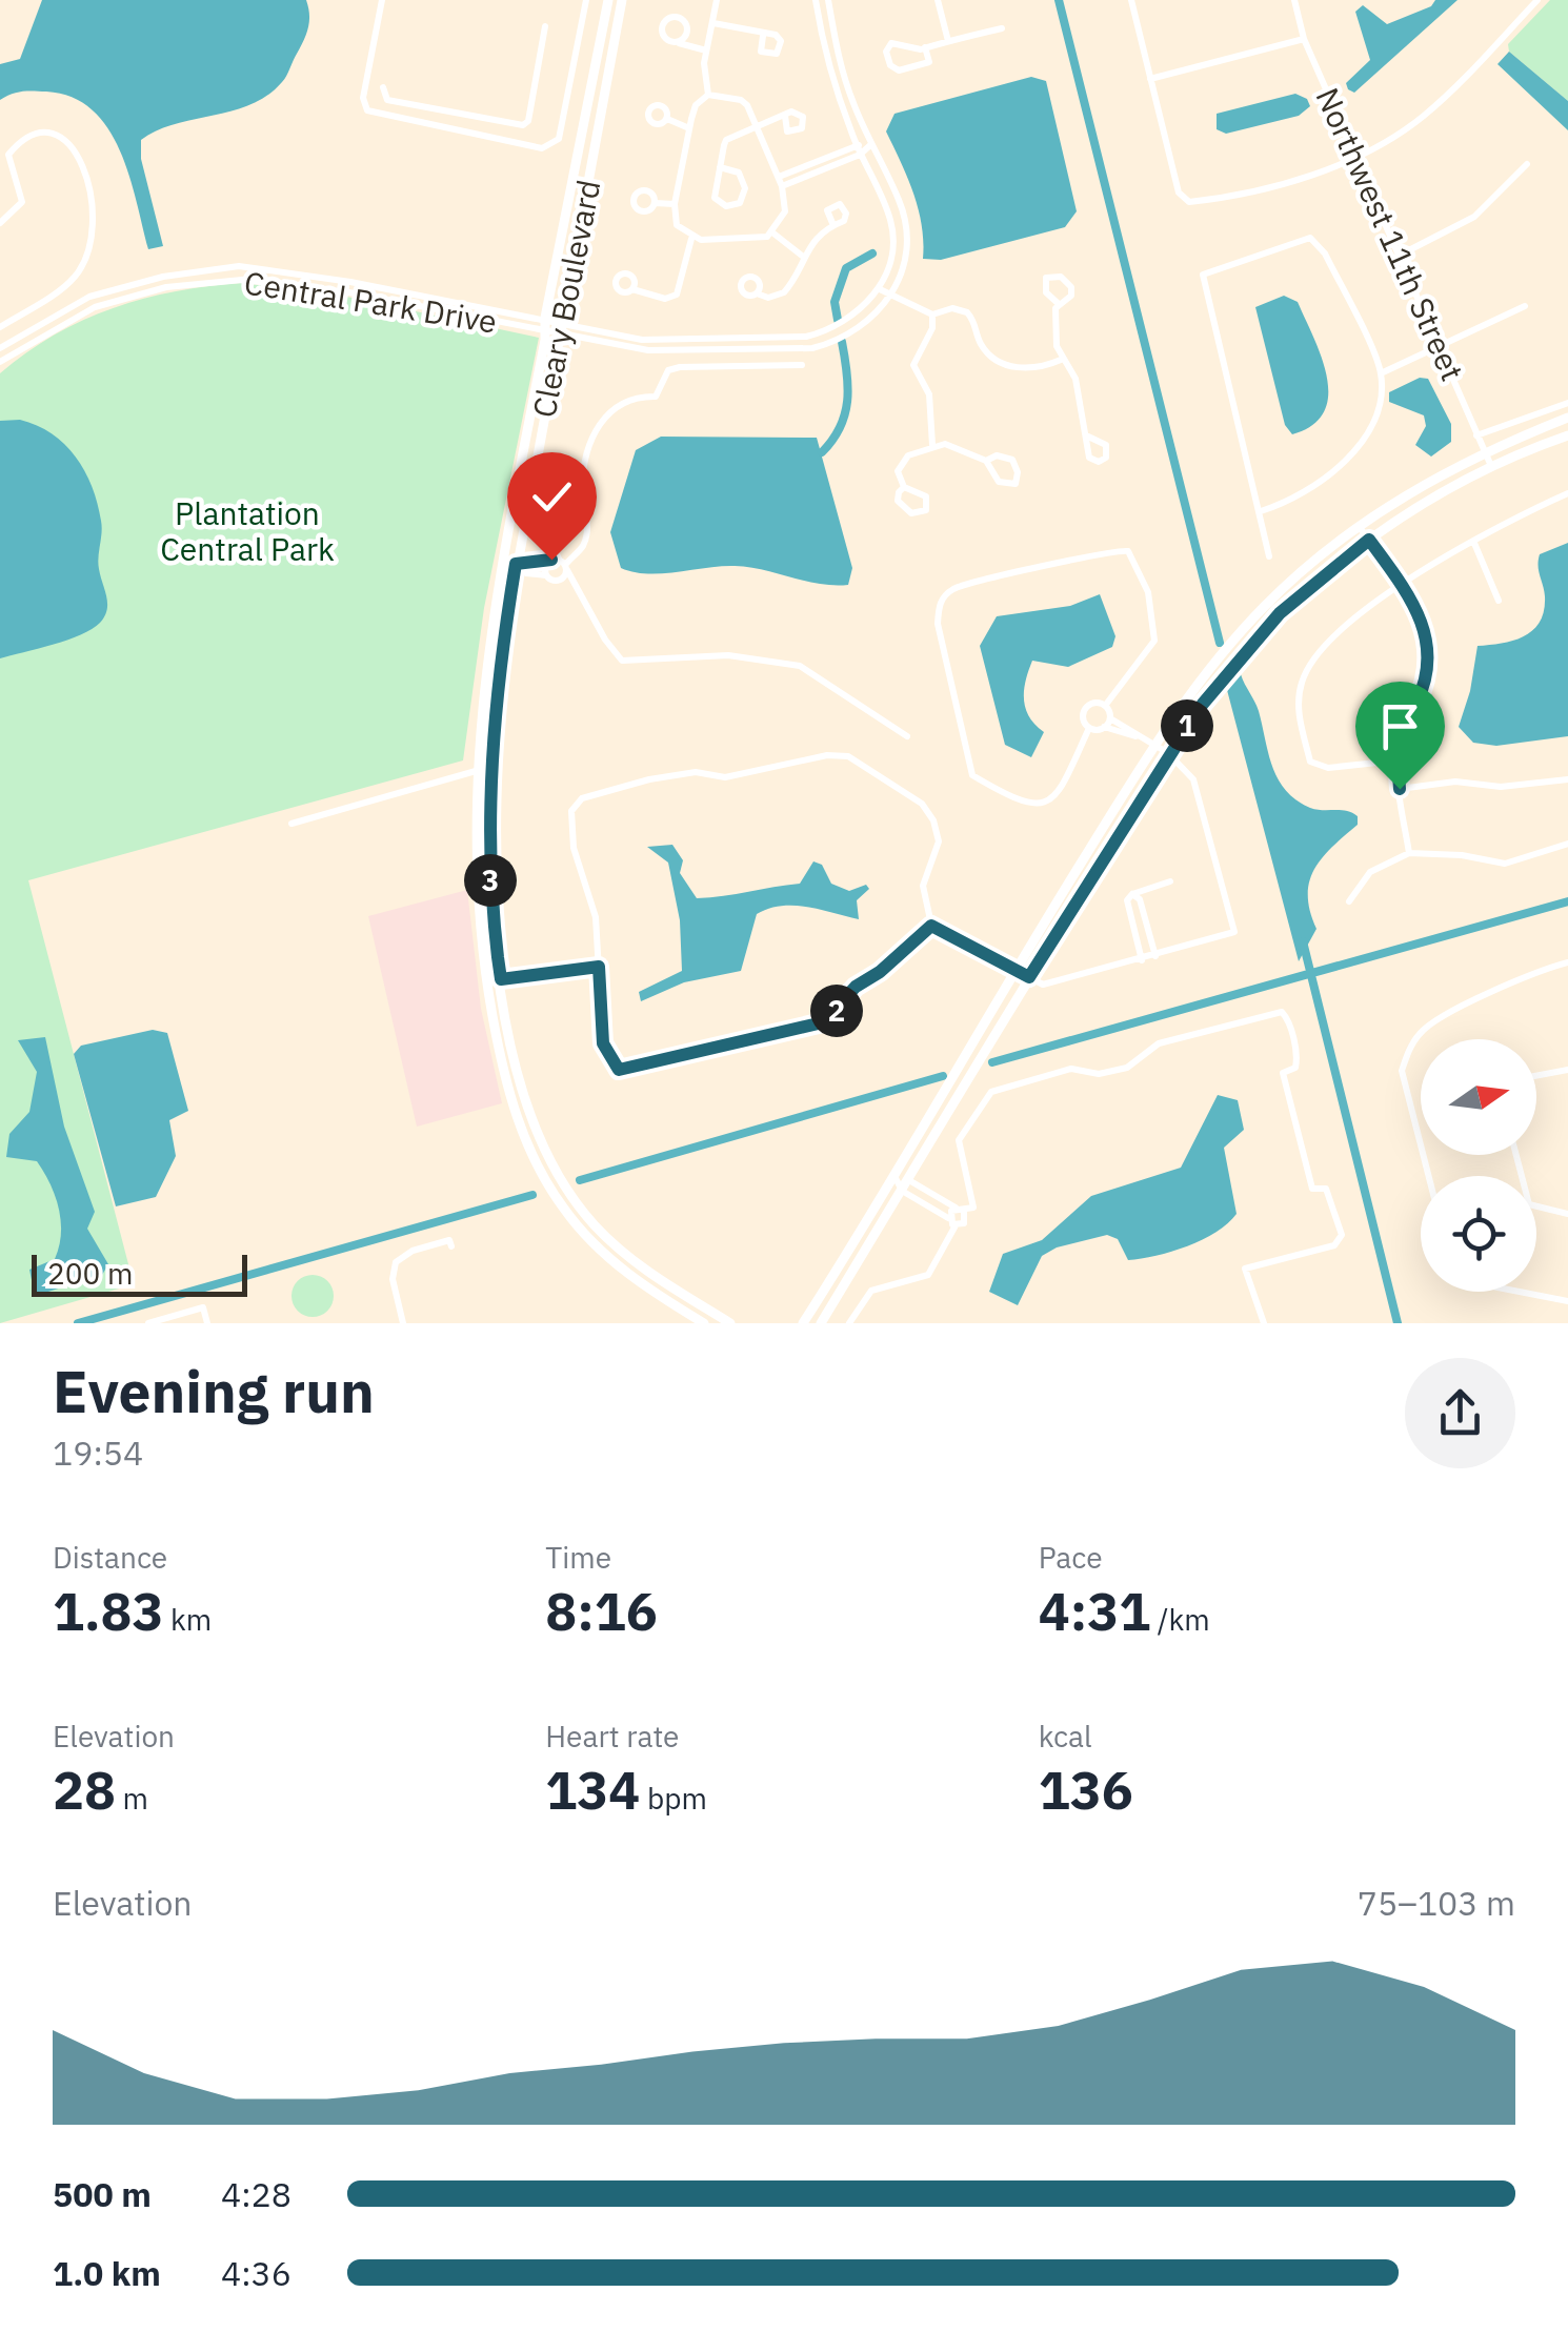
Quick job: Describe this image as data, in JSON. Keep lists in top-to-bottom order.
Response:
{
  "streets": {
    "street": ["Northwest 11th Street", "Cleary Boulevard", "Central Park Drive"]
  },
  "crossings": [
    ["Cleary Boulevard", "Central Park Drive"]
  ],
  "parks": ["Plantation Central Park"],
  "scale_bar": "200 m",
  "north": "right",
  "page": {
    "pins": ["1", "3", "2"],
    "scale": "200 m",
    "heading": ["Evening run", "19:54"],
    "stats": [
      ["Distance", "1.83 km"],
      ["Time", "8:16"],
      ["Pace", "4:31 /km"],
      ["Elevation", "28 m"],
      ["Heart rate", "134 bpm"],
      ["kcal", "136"]
    ],
    "chart": ["Elevation", "75–103 m"],
    "list": [
      {
        "name": "500 m",
        "note": "4:28"
      },
      {
        "name": "1.0 km",
        "note": "4:36"
      }
    ]
  }
}
